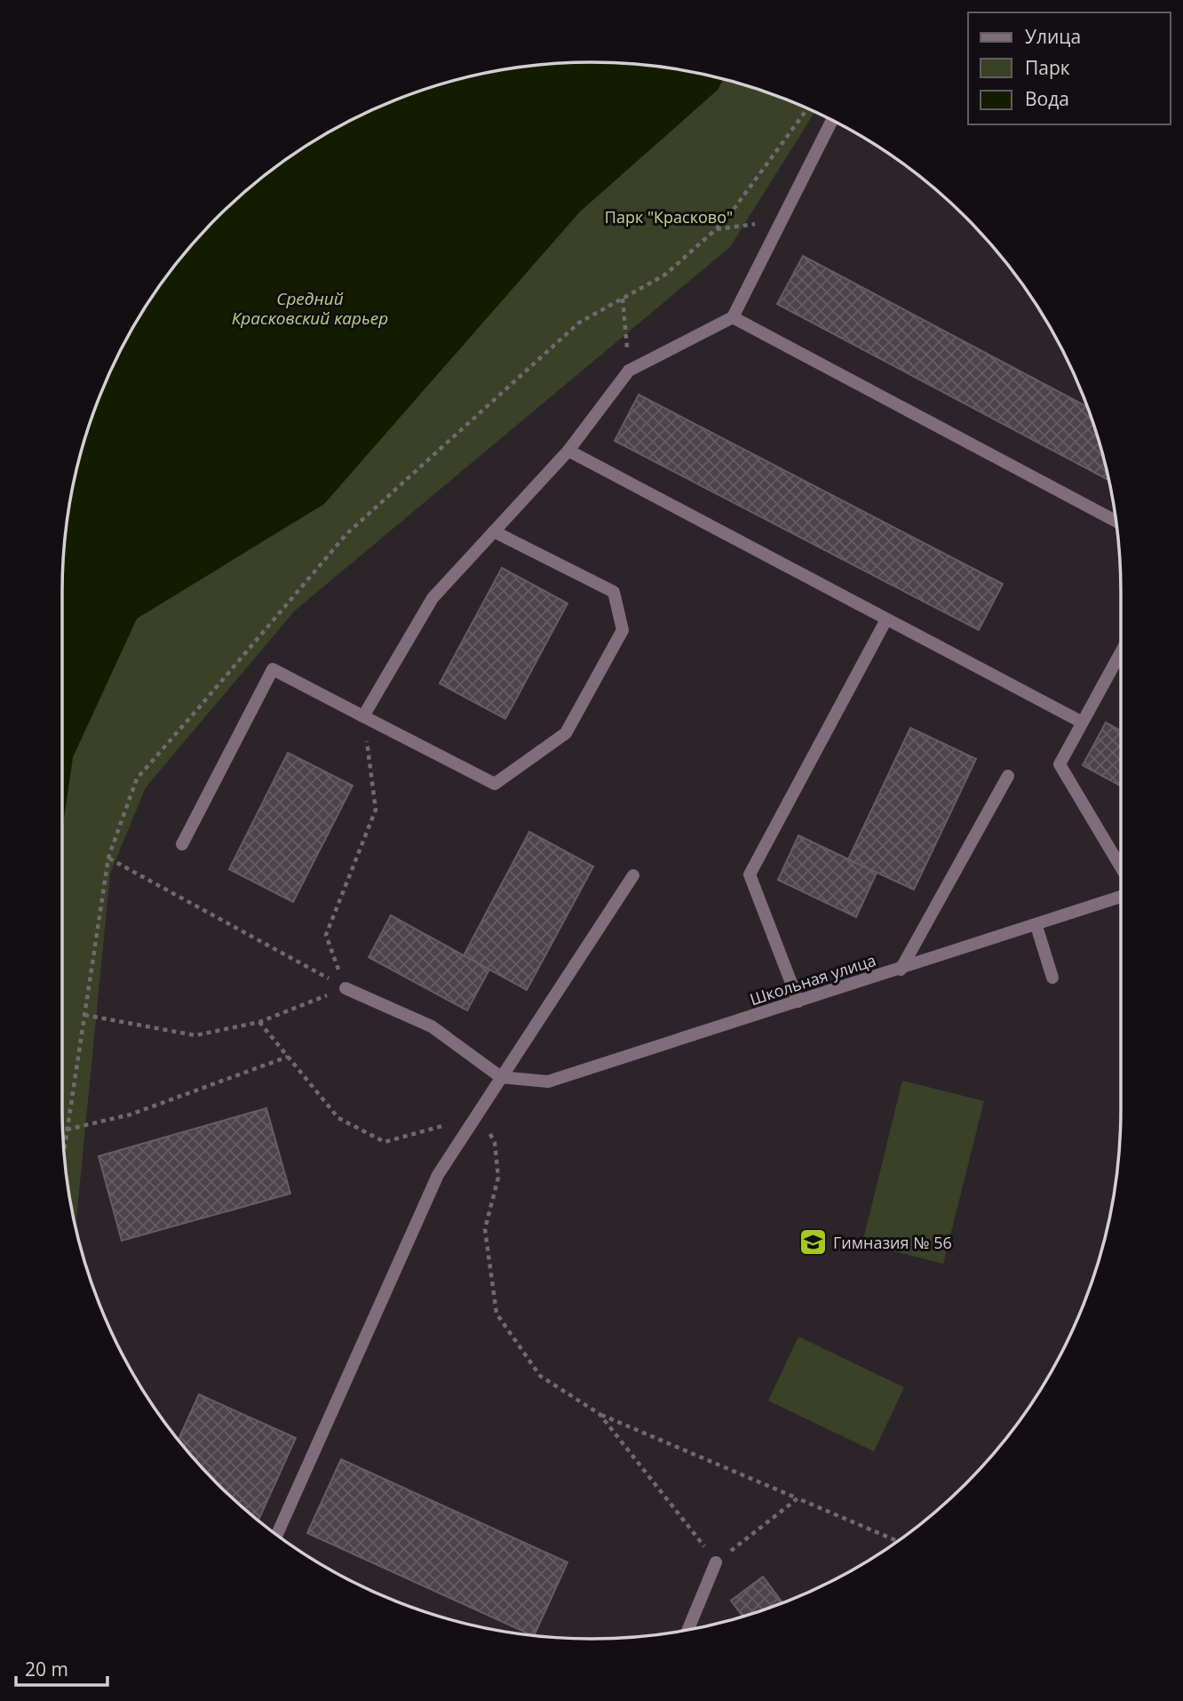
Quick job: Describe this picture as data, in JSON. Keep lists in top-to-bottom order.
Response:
{
  "streets": {
    "street": ["Школьная улица"]
  },
  "water": ["Средний Красковский карьер"],
  "parks": ["Парк \"Красково\""],
  "places": {
    "school or university": ["Гимназия № 56"]
  },
  "legend": ["Улица", "Парк", "Вода"],
  "scale_bar": "20 m"
}
